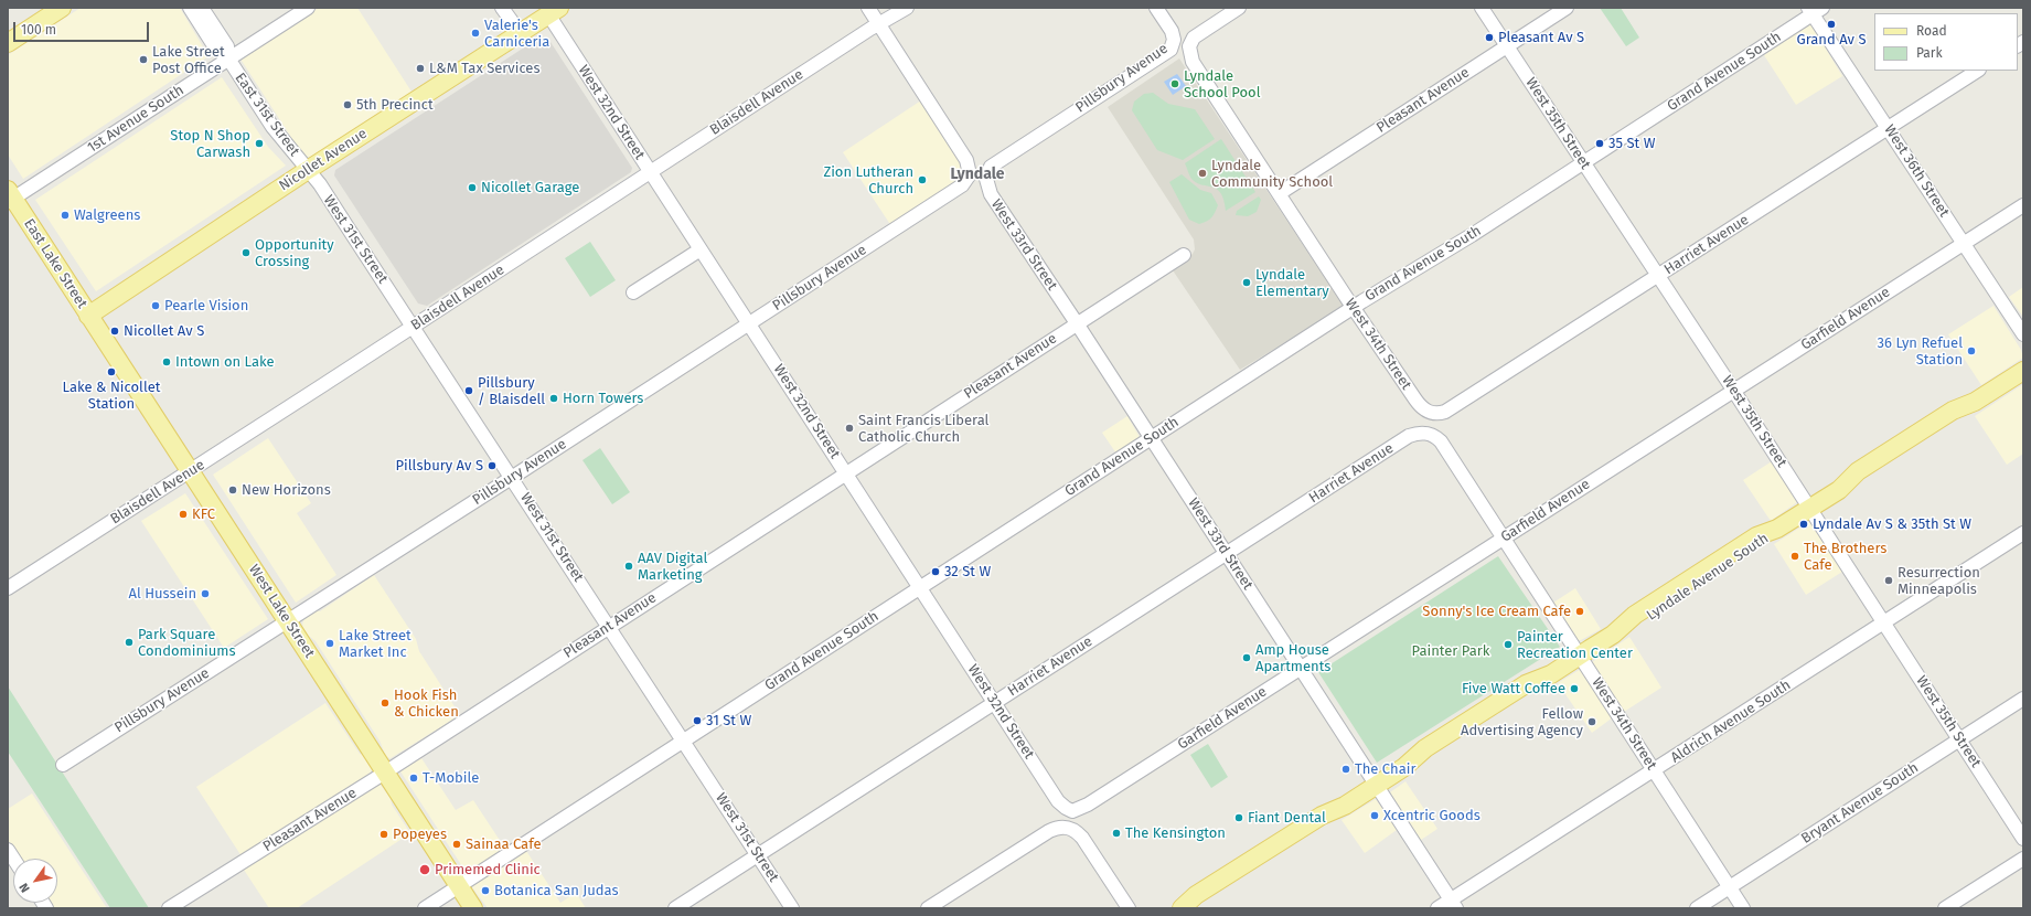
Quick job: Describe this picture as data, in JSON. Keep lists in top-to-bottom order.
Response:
{
  "streets": {
    "main road": [
      "Nicollet Avenue",
      "East Lake Street",
      "Lyndale Avenue South",
      "West Lake Street"
    ],
    "street": [
      "Grand Avenue South",
      "Pillsbury Avenue",
      "Pleasant Avenue",
      "Blaisdell Avenue",
      "West 32nd Street",
      "East 31st Street",
      "1st Avenue South",
      "West 35th Street",
      "West 36th Street",
      "West 31st Street",
      "West 33rd Street",
      "Harriet Avenue",
      "Garfield Avenue",
      "West 34th Street",
      "Aldrich Avenue South",
      "Bryant Avenue South"
    ]
  },
  "crossings": [
    ["Grand Avenue South", "West 32nd Street"],
    ["Grand Avenue South", "West 35th Street"],
    ["Grand Avenue South", "West 36th Street"],
    ["Grand Avenue South", "West 31st Street"],
    ["Grand Avenue South", "West 33rd Street"],
    ["Grand Avenue South", "West 34th Street"],
    ["Grand Avenue South", "West Lake Street"],
    ["Pillsbury Avenue", "Blaisdell Avenue"],
    ["Pillsbury Avenue", "West 32nd Street"],
    ["Pillsbury Avenue", "West 31st Street"],
    ["Pillsbury Avenue", "West 33rd Street"],
    ["Pillsbury Avenue", "West 34th Street"],
    ["Pillsbury Avenue", "West Lake Street"],
    ["Pleasant Avenue", "West 32nd Street"],
    ["Pleasant Avenue", "West 35th Street"],
    ["Pleasant Avenue", "West 31st Street"],
    ["Pleasant Avenue", "West 33rd Street"],
    ["Pleasant Avenue", "West 34th Street"],
    ["Pleasant Avenue", "West Lake Street"],
    ["Blaisdell Avenue", "West 32nd Street"],
    ["Blaisdell Avenue", "West 31st Street"],
    ["Blaisdell Avenue", "West Lake Street"],
    ["West 32nd Street", "Nicollet Avenue"],
    ["West 32nd Street", "Harriet Avenue"],
    ["West 32nd Street", "Garfield Avenue"],
    ["East 31st Street", "1st Avenue South"],
    ["East 31st Street", "Nicollet Avenue"],
    ["East 31st Street", "West 31st Street"],
    ["1st Avenue South", "East Lake Street"],
    ["West 35th Street", "Harriet Avenue"],
    ["West 35th Street", "Garfield Avenue"],
    ["West 35th Street", "Lyndale Avenue South"],
    ["West 35th Street", "Aldrich Avenue South"],
    ["West 35th Street", "Bryant Avenue South"],
    ["Nicollet Avenue", "West 31st Street"],
    ["Nicollet Avenue", "East Lake Street"],
    ["Nicollet Avenue", "West Lake Street"],
    ["West 36th Street", "Harriet Avenue"],
    ["West 36th Street", "Garfield Avenue"],
    ["West 31st Street", "Harriet Avenue"],
    ["West 33rd Street", "Harriet Avenue"],
    ["West 33rd Street", "Garfield Avenue"],
    ["West 33rd Street", "Lyndale Avenue South"],
    ["West 33rd Street", "Aldrich Avenue South"],
    ["Harriet Avenue", "West 34th Street"],
    ["East Lake Street", "West Lake Street"],
    ["Garfield Avenue", "West 34th Street"],
    ["West 34th Street", "Lyndale Avenue South"],
    ["West 34th Street", "Aldrich Avenue South"],
    ["West 34th Street", "Bryant Avenue South"]
  ],
  "districts": ["Lyndale"],
  "parks": ["Painter Park"],
  "places": [
    "Grand Av S",
    "Valerie's Carniceria",
    "Pleasant Av S",
    "Lake Street Post Office",
    "L&M Tax Services",
    "Lyndale School Pool",
    "5th Precinct",
    "Stop N Shop Carwash",
    "35 St W",
    "Lyndale Community School",
    "Zion Lutheran Church",
    "Nicollet Garage",
    "Walgreens",
    "Opportunity Crossing",
    "Lyndale Elementary",
    "Pearle Vision",
    "Nicollet Av S",
    "36 Lyn Refuel Station",
    "Intown on Lake",
    "Lake & Nicollet Station",
    "Pillsbury / Blaisdell",
    "Horn Towers",
    "Saint Francis Liberal Catholic Church",
    "Pillsbury Av S",
    "New Horizons",
    "KFC",
    "Lyndale Av S & 35th St W",
    "The Brothers Cafe",
    "AAV Digital Marketing",
    "32 St W",
    "Resurrection Minneapolis",
    "Al Hussein",
    "Sonny's Ice Cream Cafe",
    "Park Square Condominiums",
    "Lake Street Market Inc",
    "Painter Recreation Center",
    "Amp House Apartments",
    "Five Watt Coffee",
    "Hook Fish & Chicken",
    "31 St W",
    "Fellow Advertising Agency",
    "The Chair",
    "T-Mobile",
    "Xcentric Goods",
    "Fiant Dental",
    "The Kensington",
    "Popeyes",
    "Sainaa Cafe",
    "Primemed Clinic",
    "Botanica San Judas"
  ],
  "legend": ["Road", "Park"],
  "scale_bar": "100 m",
  "north": "bottom left"
}
